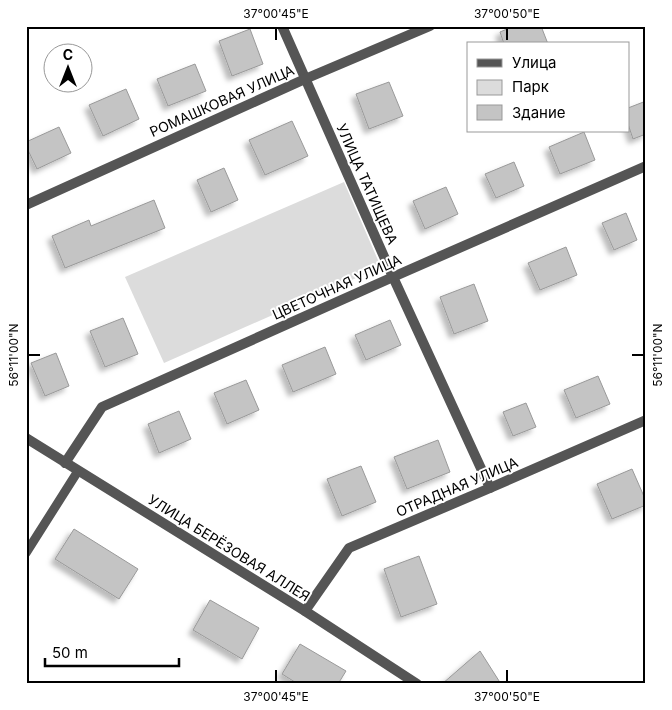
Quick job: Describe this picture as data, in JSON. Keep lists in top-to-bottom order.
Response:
{
  "streets": {
    "street": [
      "РОМАШКОВАЯ УЛИЦА",
      "УЛИЦА ТАТИЩЕВА",
      "ЦВЕТОЧНАЯ УЛИЦА",
      "ОТРАДНАЯ УЛИЦА",
      "УЛИЦА БЕРЁЗОВАЯ АЛЛЕЯ"
    ]
  },
  "crossings": [
    ["РОМАШКОВАЯ УЛИЦА", "УЛИЦА ТАТИЩЕВА"],
    ["УЛИЦА ТАТИЩЕВА", "ЦВЕТОЧНАЯ УЛИЦА"],
    ["УЛИЦА ТАТИЩЕВА", "ОТРАДНАЯ УЛИЦА"],
    ["ЦВЕТОЧНАЯ УЛИЦА", "УЛИЦА БЕРЁЗОВАЯ АЛЛЕЯ"],
    ["ОТРАДНАЯ УЛИЦА", "УЛИЦА БЕРЁЗОВАЯ АЛЛЕЯ"]
  ],
  "legend": ["Улица", "Парк", "Здание"],
  "scale_bar": "50 m",
  "north": "top",
  "coordinates": ["37°00'45\"E", "37°00'50\"E", "56°11'00\"N"]
}
